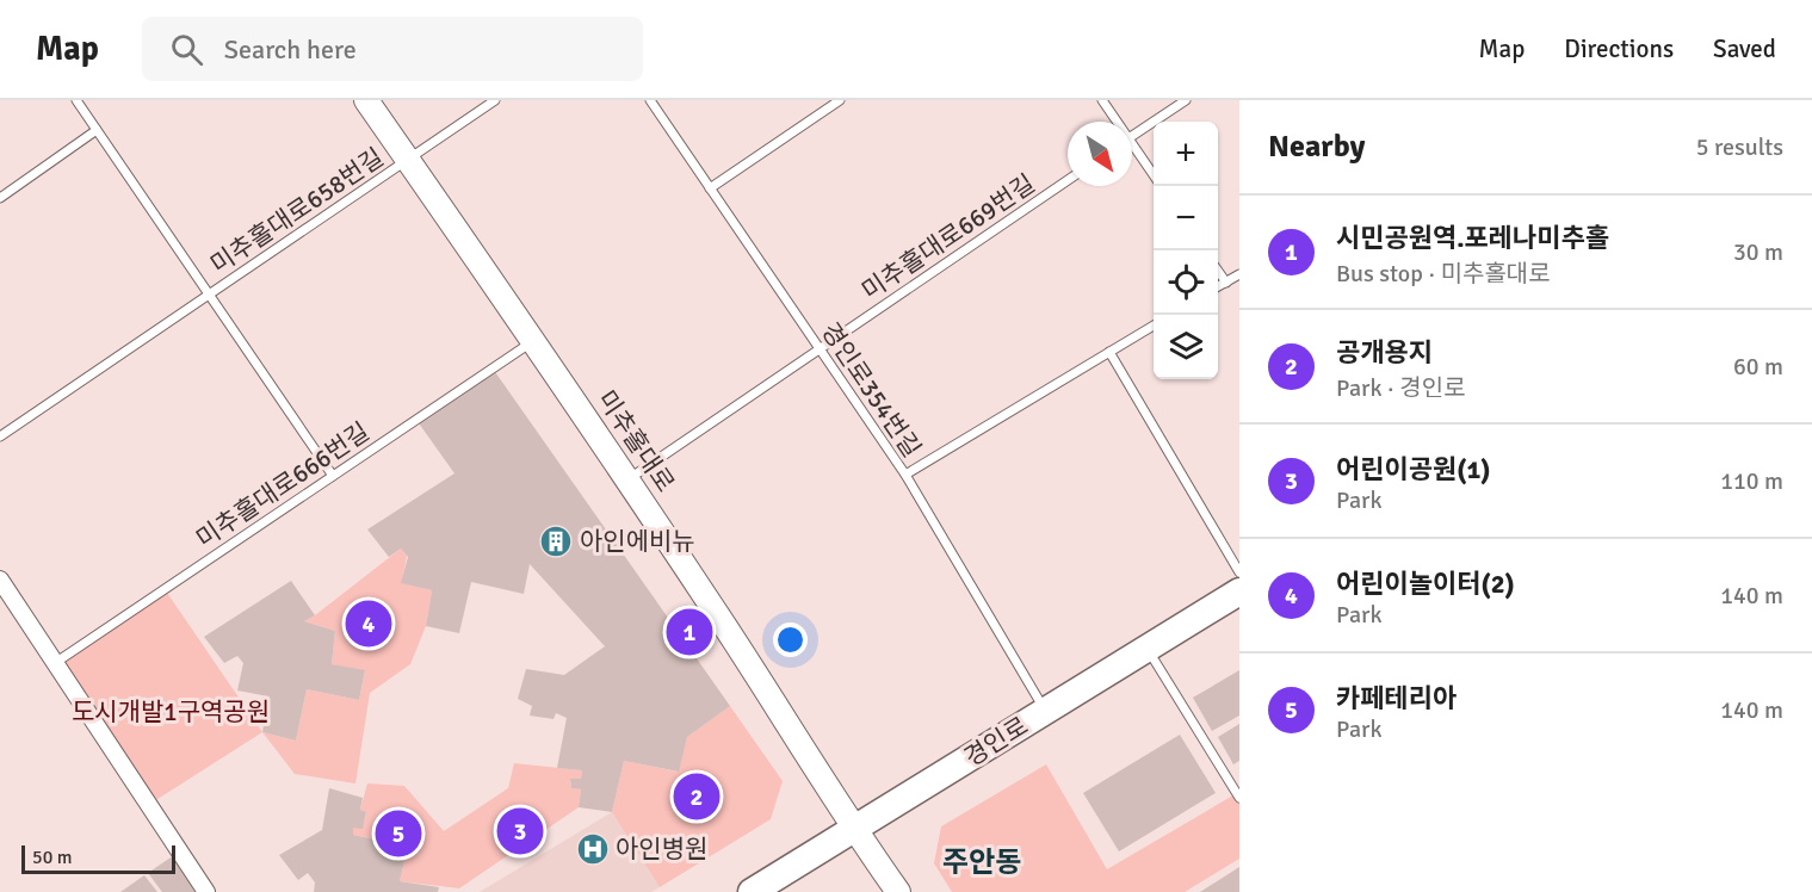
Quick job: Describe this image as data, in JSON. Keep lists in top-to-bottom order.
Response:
{
  "streets": {
    "main road": ["미추홀대로", "경인로"],
    "lane": [
      "미추홀대로658번길",
      "미추홀대로669번길",
      "경인로354번길",
      "미추홀대로666번길"
    ]
  },
  "crossings": [
    ["미추홀대로658번길", "미추홀대로"],
    ["미추홀대로669번길", "경인로354번길"],
    ["미추홀대로669번길", "미추홀대로"],
    ["경인로354번길", "경인로"],
    ["미추홀대로", "미추홀대로666번길"],
    ["미추홀대로", "경인로"]
  ],
  "districts": ["주안동"],
  "parks": ["도시개발1구역공원"],
  "places": {
    "building": ["아인에비뉴"],
    "hospital": ["아인병원"]
  },
  "scale_bar": "50 m",
  "north": "bottom right",
  "page": {
    "header": "Map",
    "search": "Search here",
    "nav": ["Map", "Directions", "Saved"],
    "heading": ["Nearby", "5 results"],
    "map_buttons": ["+", "−"],
    "list": [
      {
        "mark": "1",
        "name": "시민공원역.포레나미추홀",
        "note": "Bus stop · 미추홀대로",
        "value": "30 m"
      },
      {
        "mark": "2",
        "name": "공개용지",
        "note": "Park · 경인로",
        "value": "60 m"
      },
      {
        "mark": "3",
        "name": "어린이공원(1)",
        "note": "Park",
        "value": "110 m"
      },
      {
        "mark": "4",
        "name": "어린이놀이터(2)",
        "note": "Park",
        "value": "140 m"
      },
      {
        "mark": "5",
        "name": "카페테리아",
        "note": "Park",
        "value": "140 m"
      }
    ],
    "pins": [
      "4",
      "1",
      "2",
      "3",
      "5"
    ],
    "scale": "50 m"
  }
}
